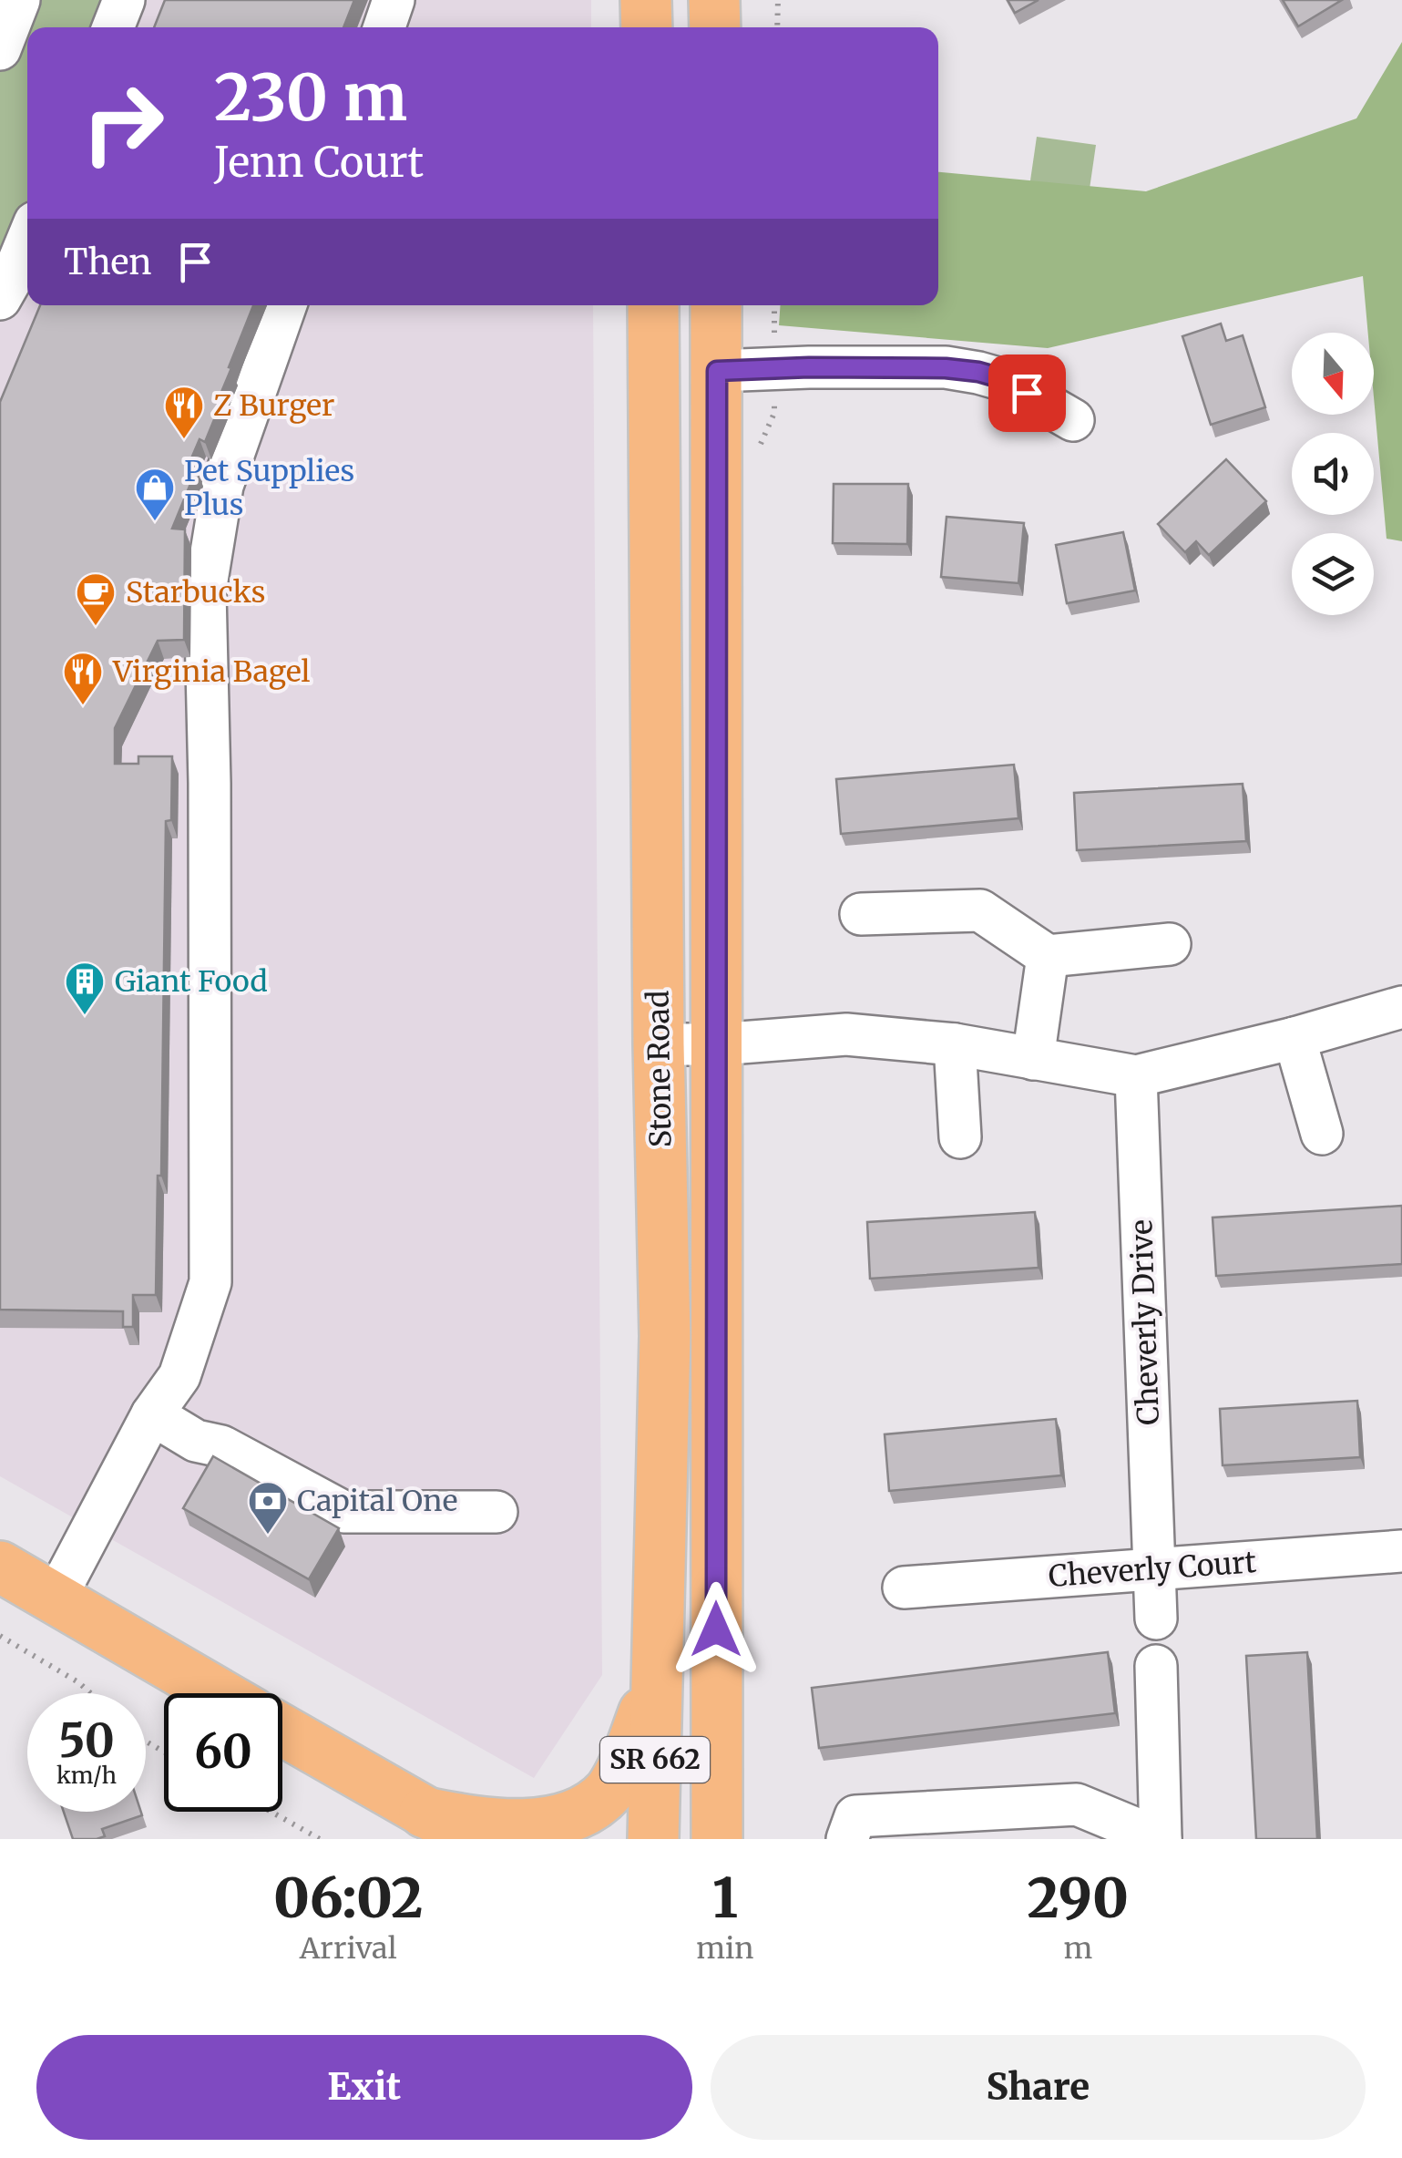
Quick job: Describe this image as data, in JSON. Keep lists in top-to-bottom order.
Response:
{
  "streets": {
    "main road": ["Stone Road", "SR 662"],
    "street": ["Cheverly Drive", "Cheverly Court"]
  },
  "crossings": [
    ["Cheverly Drive", "Cheverly Court"]
  ],
  "places": {
    "restaurant": ["Z Burger", "Virginia Bagel"],
    "shop": ["Pet Supplies Plus"],
    "cafe": ["Starbucks"],
    "building": ["Giant Food"],
    "bank": ["Capital One"]
  },
  "north": "bottom",
  "page": {
    "turn": ["230 m", "Jenn Court"],
    "then": "Then",
    "speed": "50 km/h",
    "limit": "60",
    "eta": [
      "06:02",
      "Arrival",
      "1",
      "min",
      "290",
      "m"
    ],
    "buttons": ["Exit", "Share"]
  }
}
